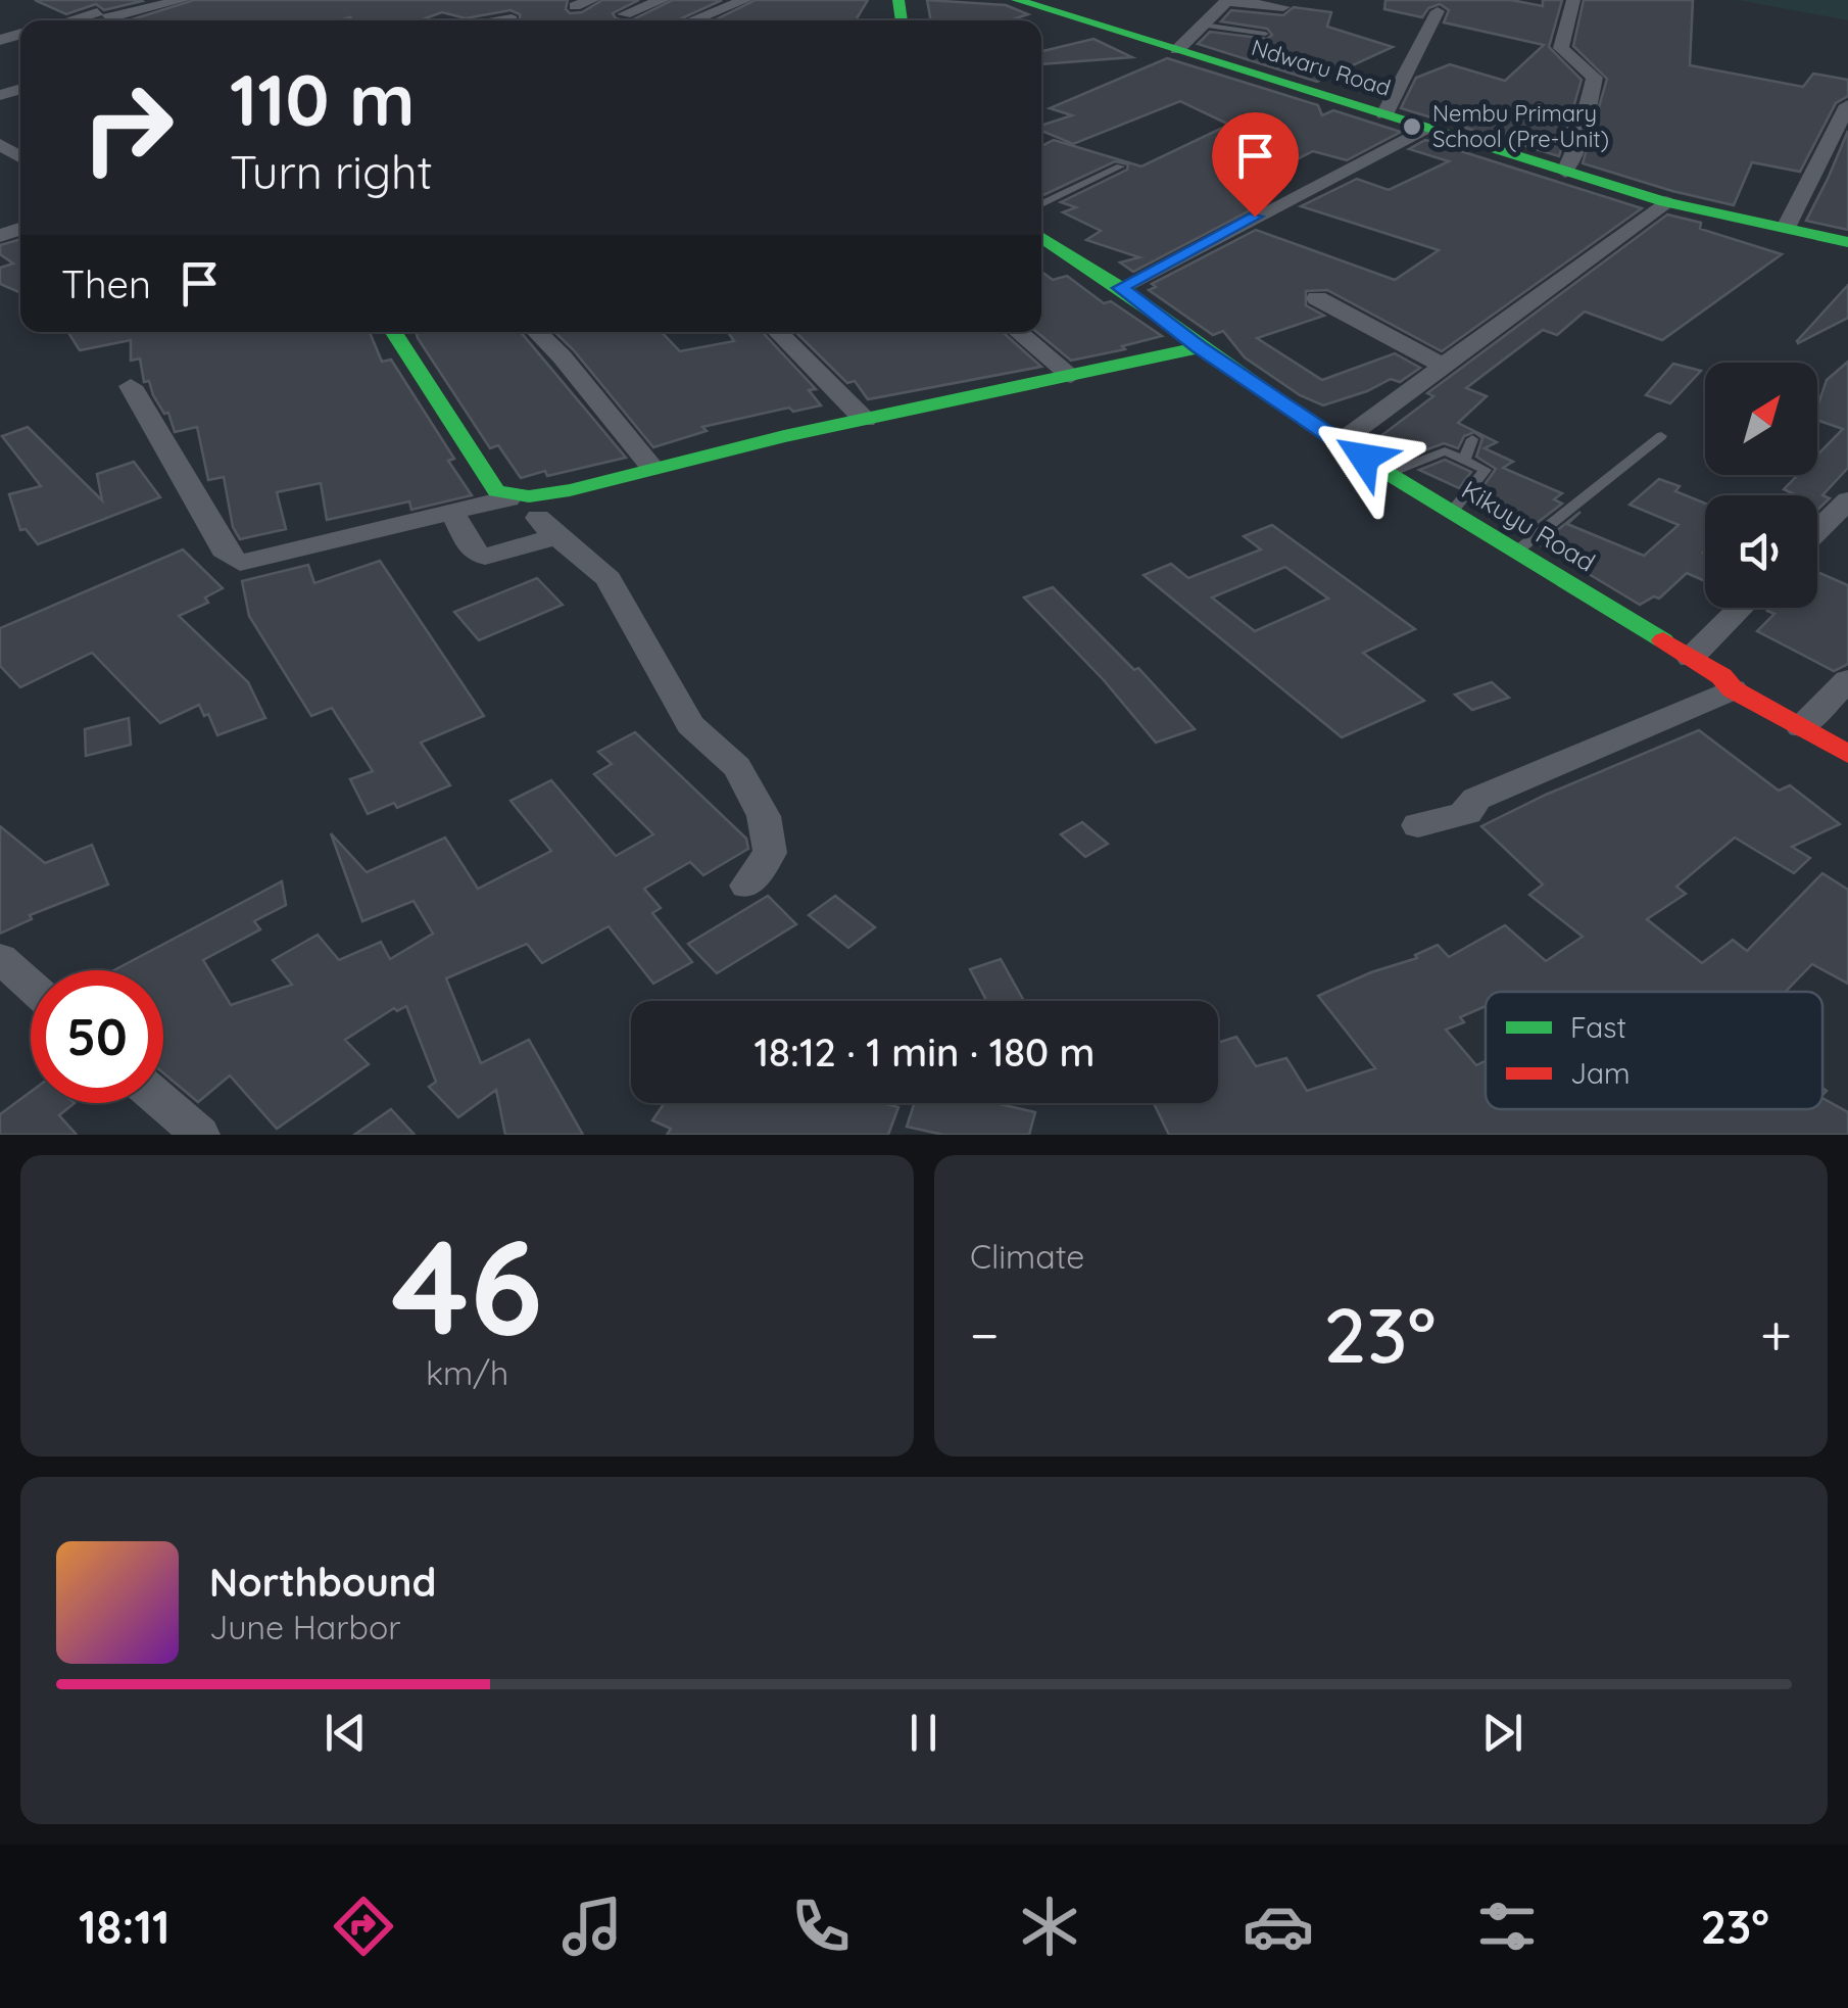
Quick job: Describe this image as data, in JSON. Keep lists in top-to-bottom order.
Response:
{
  "streets": {
    "street": ["Ndwaru Road", "Kikuyu Road"]
  },
  "places": ["Nembu Primary School (Pre-Unit)"],
  "legend": ["Fast", "Jam"],
  "north": "top right",
  "page": {
    "turn": ["110 m", "Turn right"],
    "then": "Then",
    "limit": "50",
    "trip": "18:12 · 1 min · 180 m",
    "tile": [
      ["46", "km/h"],
      "Climate"
    ],
    "heat": ["−", "23°", "+"],
    "song": ["Northbound", "June Harbor"],
    "tabs": ["18:11", "23°"]
  }
}
